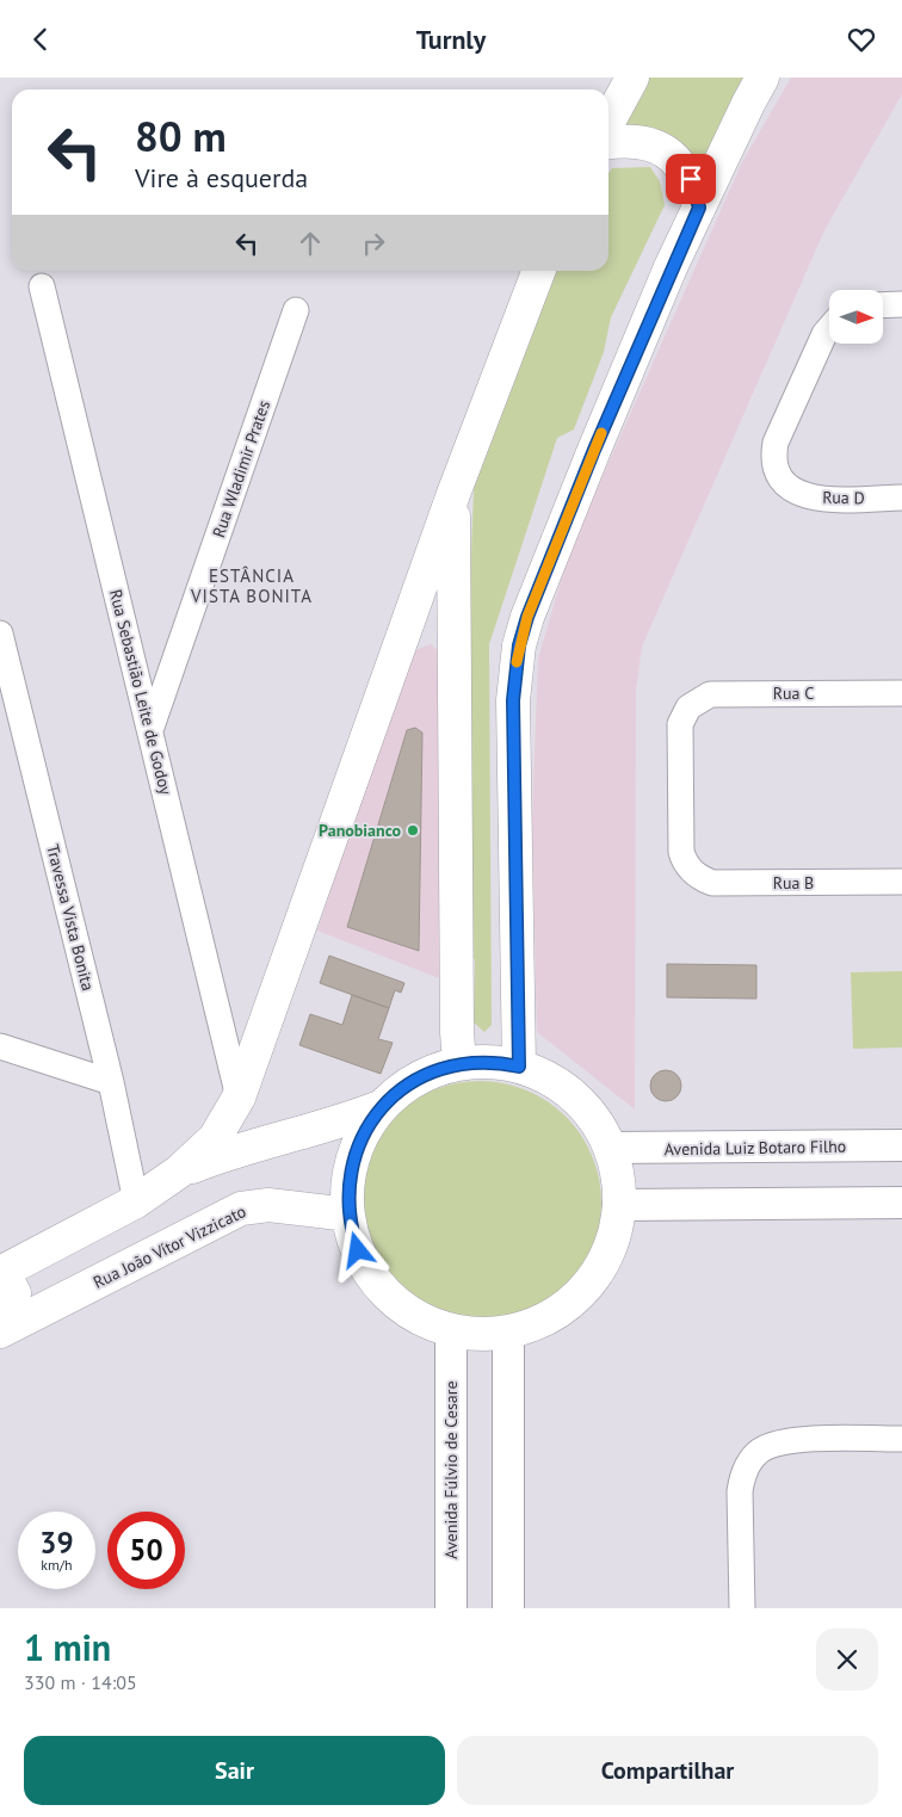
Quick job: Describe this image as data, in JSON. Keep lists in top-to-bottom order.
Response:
{
  "streets": {
    "main road": ["Rua João Vítor Vizzicato"],
    "street": [
      "Rua Wladimir Prates",
      "Rua D",
      "Rua Sebastião Leite de Godoy",
      "Rua C",
      "Rua B",
      "Travessa Vista Bonita",
      "Avenida Luiz Botaro Filho",
      "Avenida Fúlvio de Cesare"
    ]
  },
  "crossings": [
    ["Rua Wladimir Prates", "Rua Sebastião Leite de Godoy"],
    ["Rua C", "Rua B"]
  ],
  "districts": ["ESTÂNCIA VISTA BONITA"],
  "places": ["Panobianco"],
  "north": "right",
  "page": {
    "header": "Turnly",
    "turn": ["80 m", "Vire à esquerda"],
    "speed": "39 km/h",
    "limit": "50",
    "heading": ["1 min", "330 m · 14:05"],
    "buttons": ["Sair", "Compartilhar"]
  }
}
